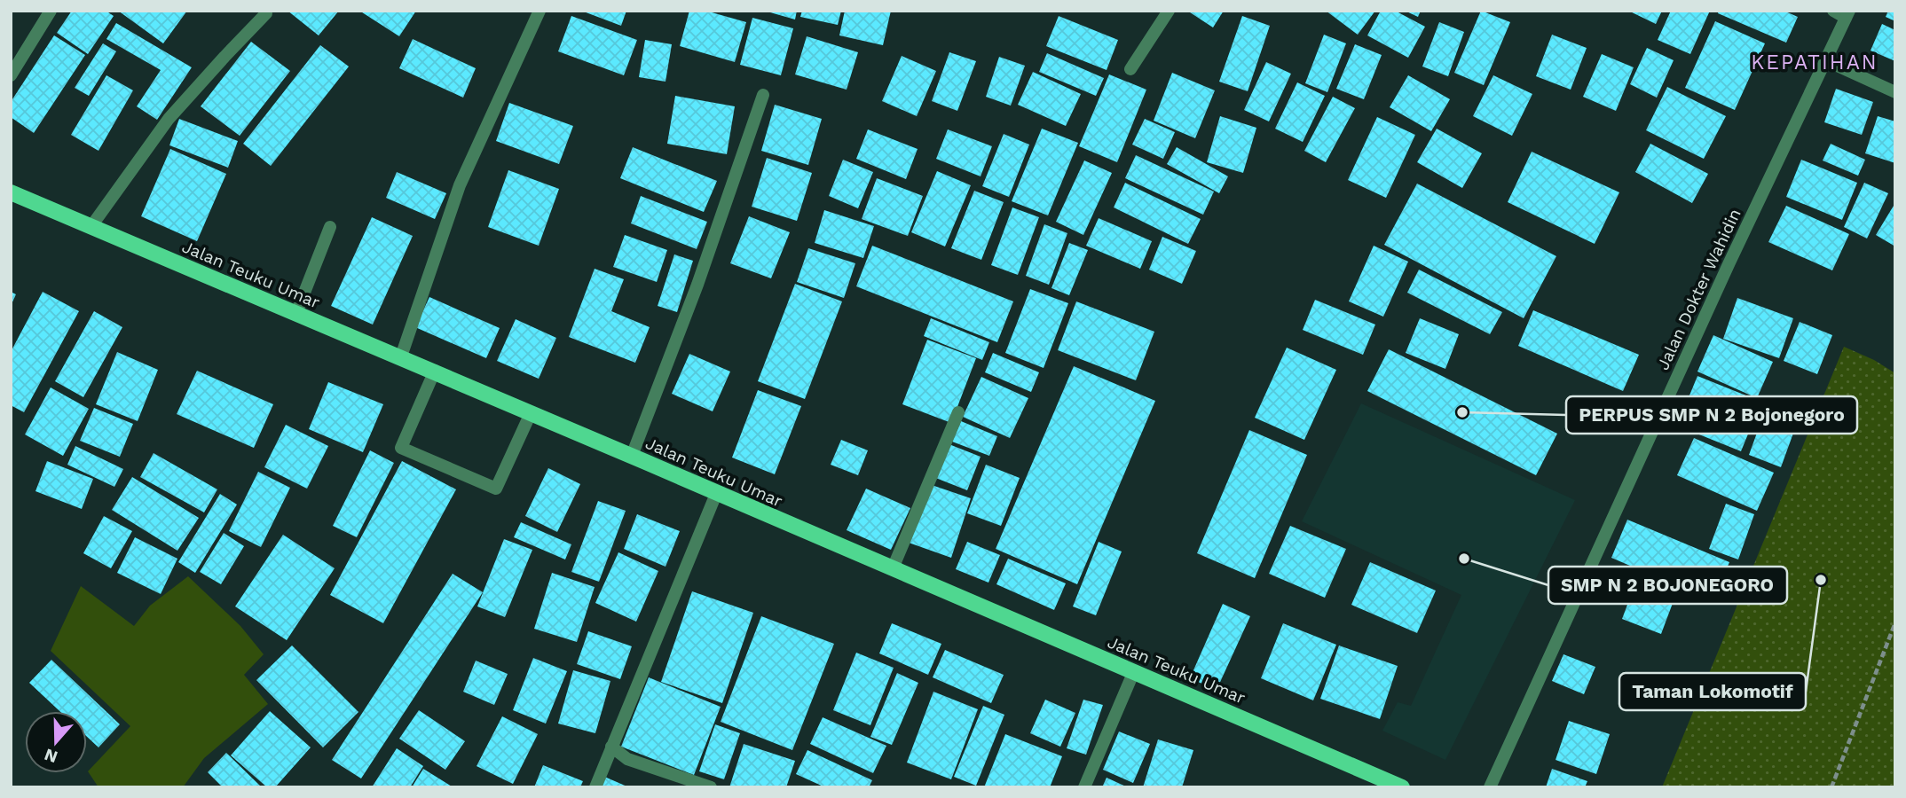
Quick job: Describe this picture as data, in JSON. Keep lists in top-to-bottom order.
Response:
{
  "streets": {
    "main road": ["Jalan Teuku Umar"],
    "street": ["Jalan Dokter Wahidin"]
  },
  "districts": ["KEPATIHAN"],
  "places": ["PERPUS SMP N 2 Bojonegoro", "SMP N 2 BOJONEGORO", "Taman Lokomotif"],
  "north": "bottom"
}
